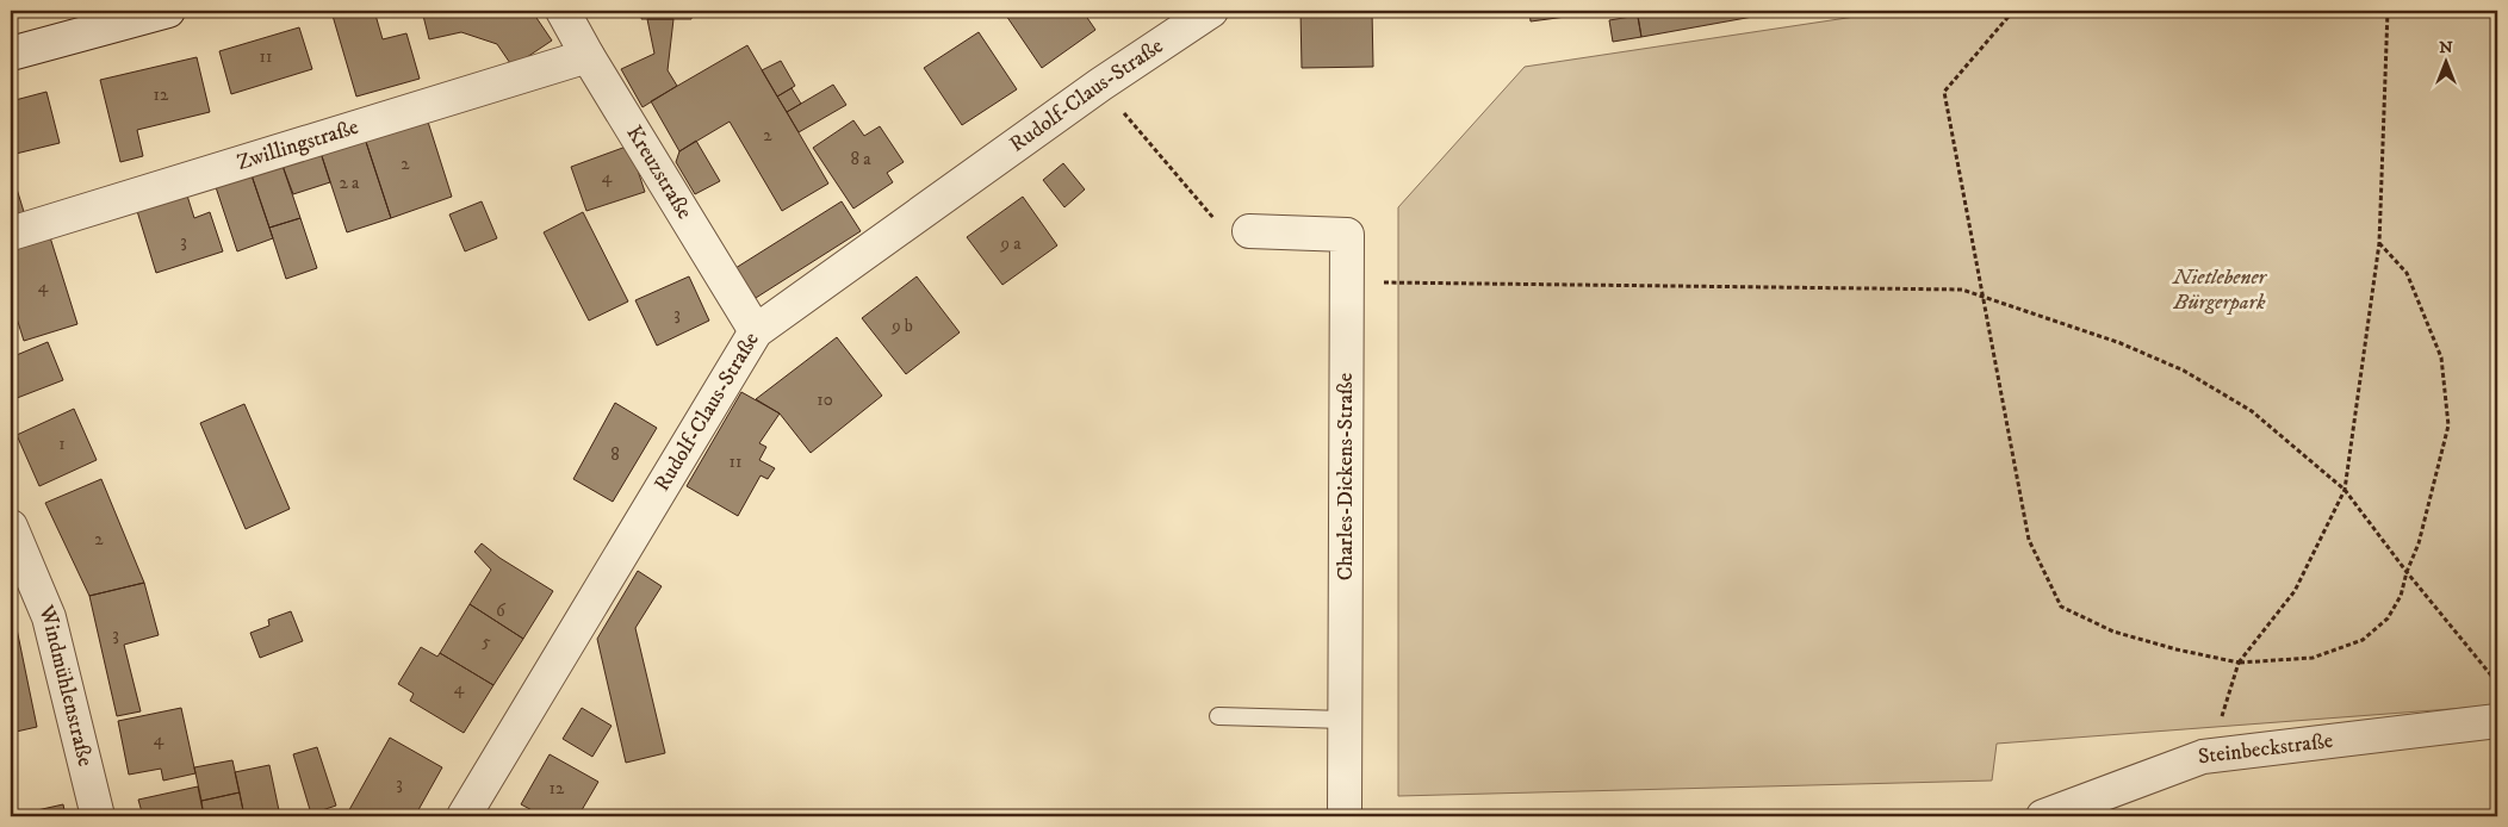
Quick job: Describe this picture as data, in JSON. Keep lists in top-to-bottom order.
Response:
{
  "streets": {
    "street": [
      "Rudolf-Claus-Straße",
      "Zwillingstraße",
      "Kreuzstraße",
      "Charles-Dickens-Straße",
      "Windmühlenstraße",
      "Steinbeckstraße"
    ]
  },
  "crossings": [
    ["Rudolf-Claus-Straße", "Kreuzstraße"],
    ["Zwillingstraße", "Kreuzstraße"]
  ],
  "parks": ["Nietlebener Bürgerpark"],
  "house_numbers": [
    "11",
    "12",
    "2",
    "8 a",
    "2",
    "4",
    "2 a",
    "3",
    "9 a",
    "4",
    "3",
    "9 b",
    "10",
    "1",
    "8",
    "11",
    "2",
    "6",
    "3",
    "5",
    "4",
    "4",
    "3",
    "12"
  ],
  "north": "top"
}
